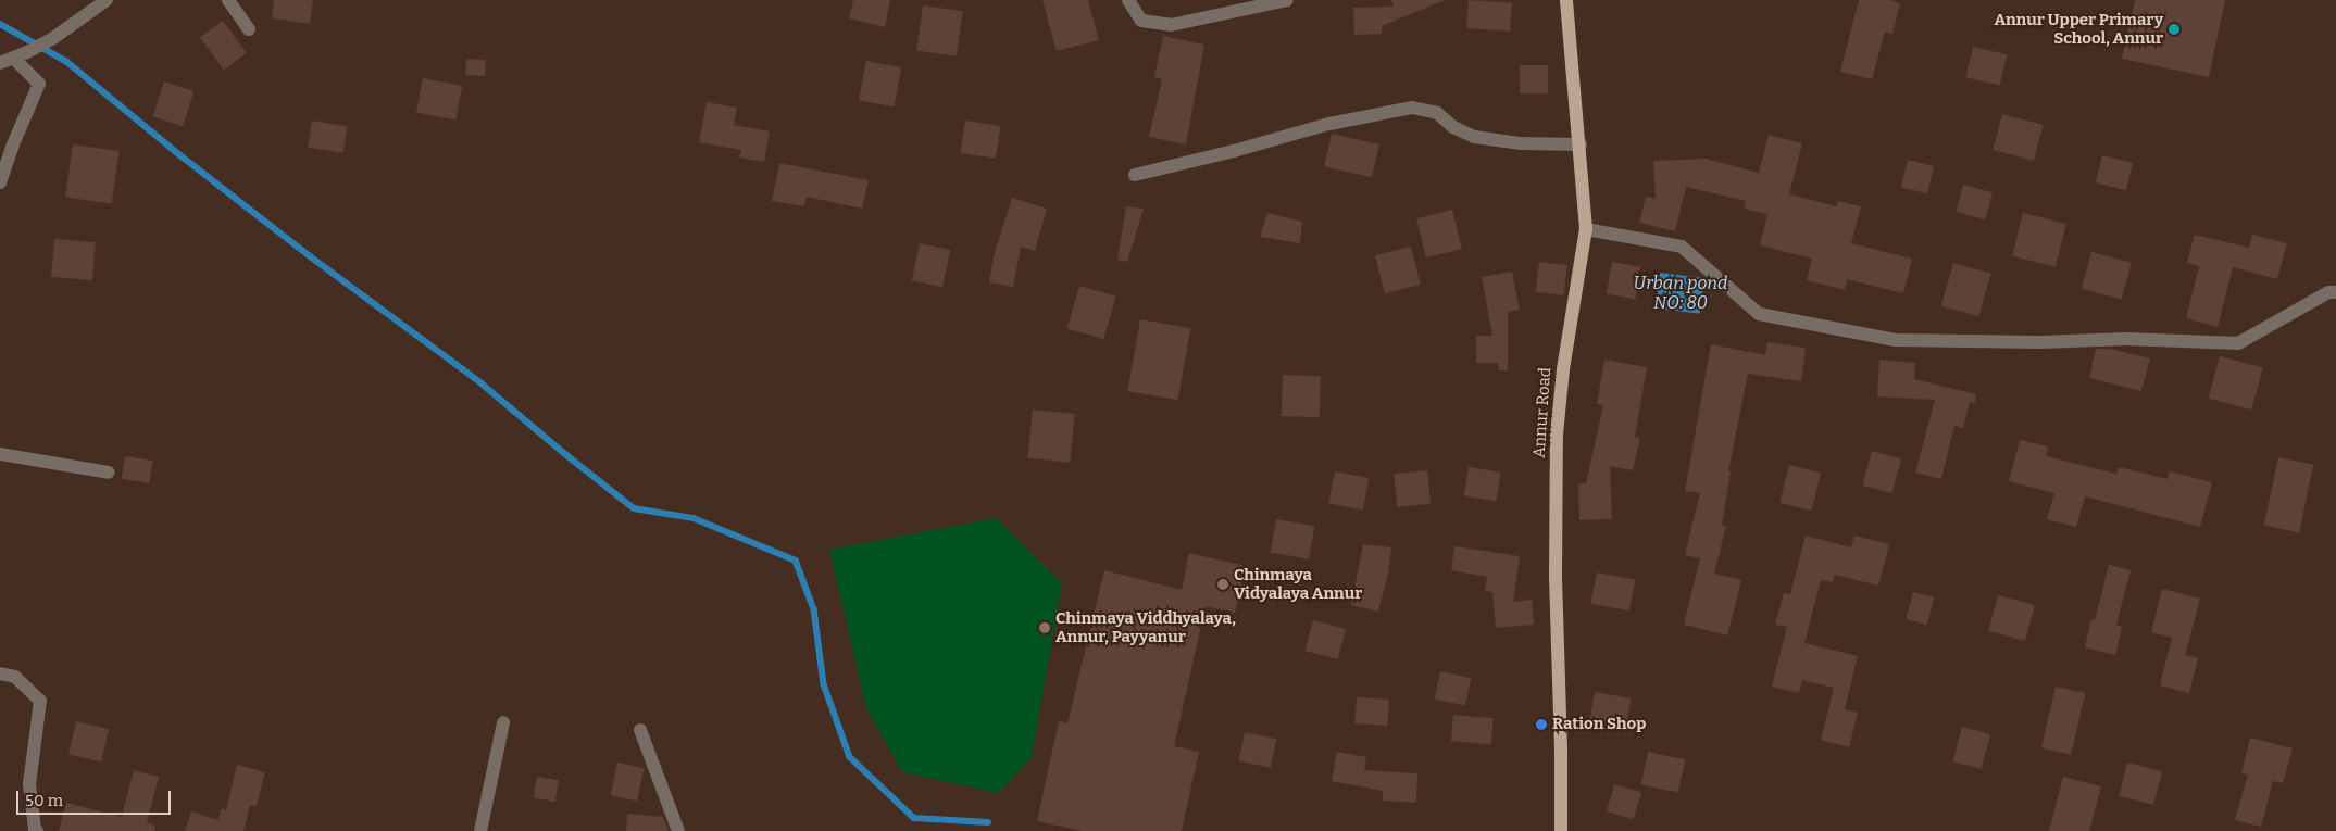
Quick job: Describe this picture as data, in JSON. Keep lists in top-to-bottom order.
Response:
{
  "streets": {
    "main road": ["Annur Road"]
  },
  "water": ["Urban pond NO: 80"],
  "places": [
    "Annur Upper Primary School, Annur",
    "Chinmaya Vidyalaya Annur",
    "Chinmaya Viddhyalaya, Annur, Payyanur",
    "Ration Shop"
  ],
  "scale_bar": "50 m"
}
